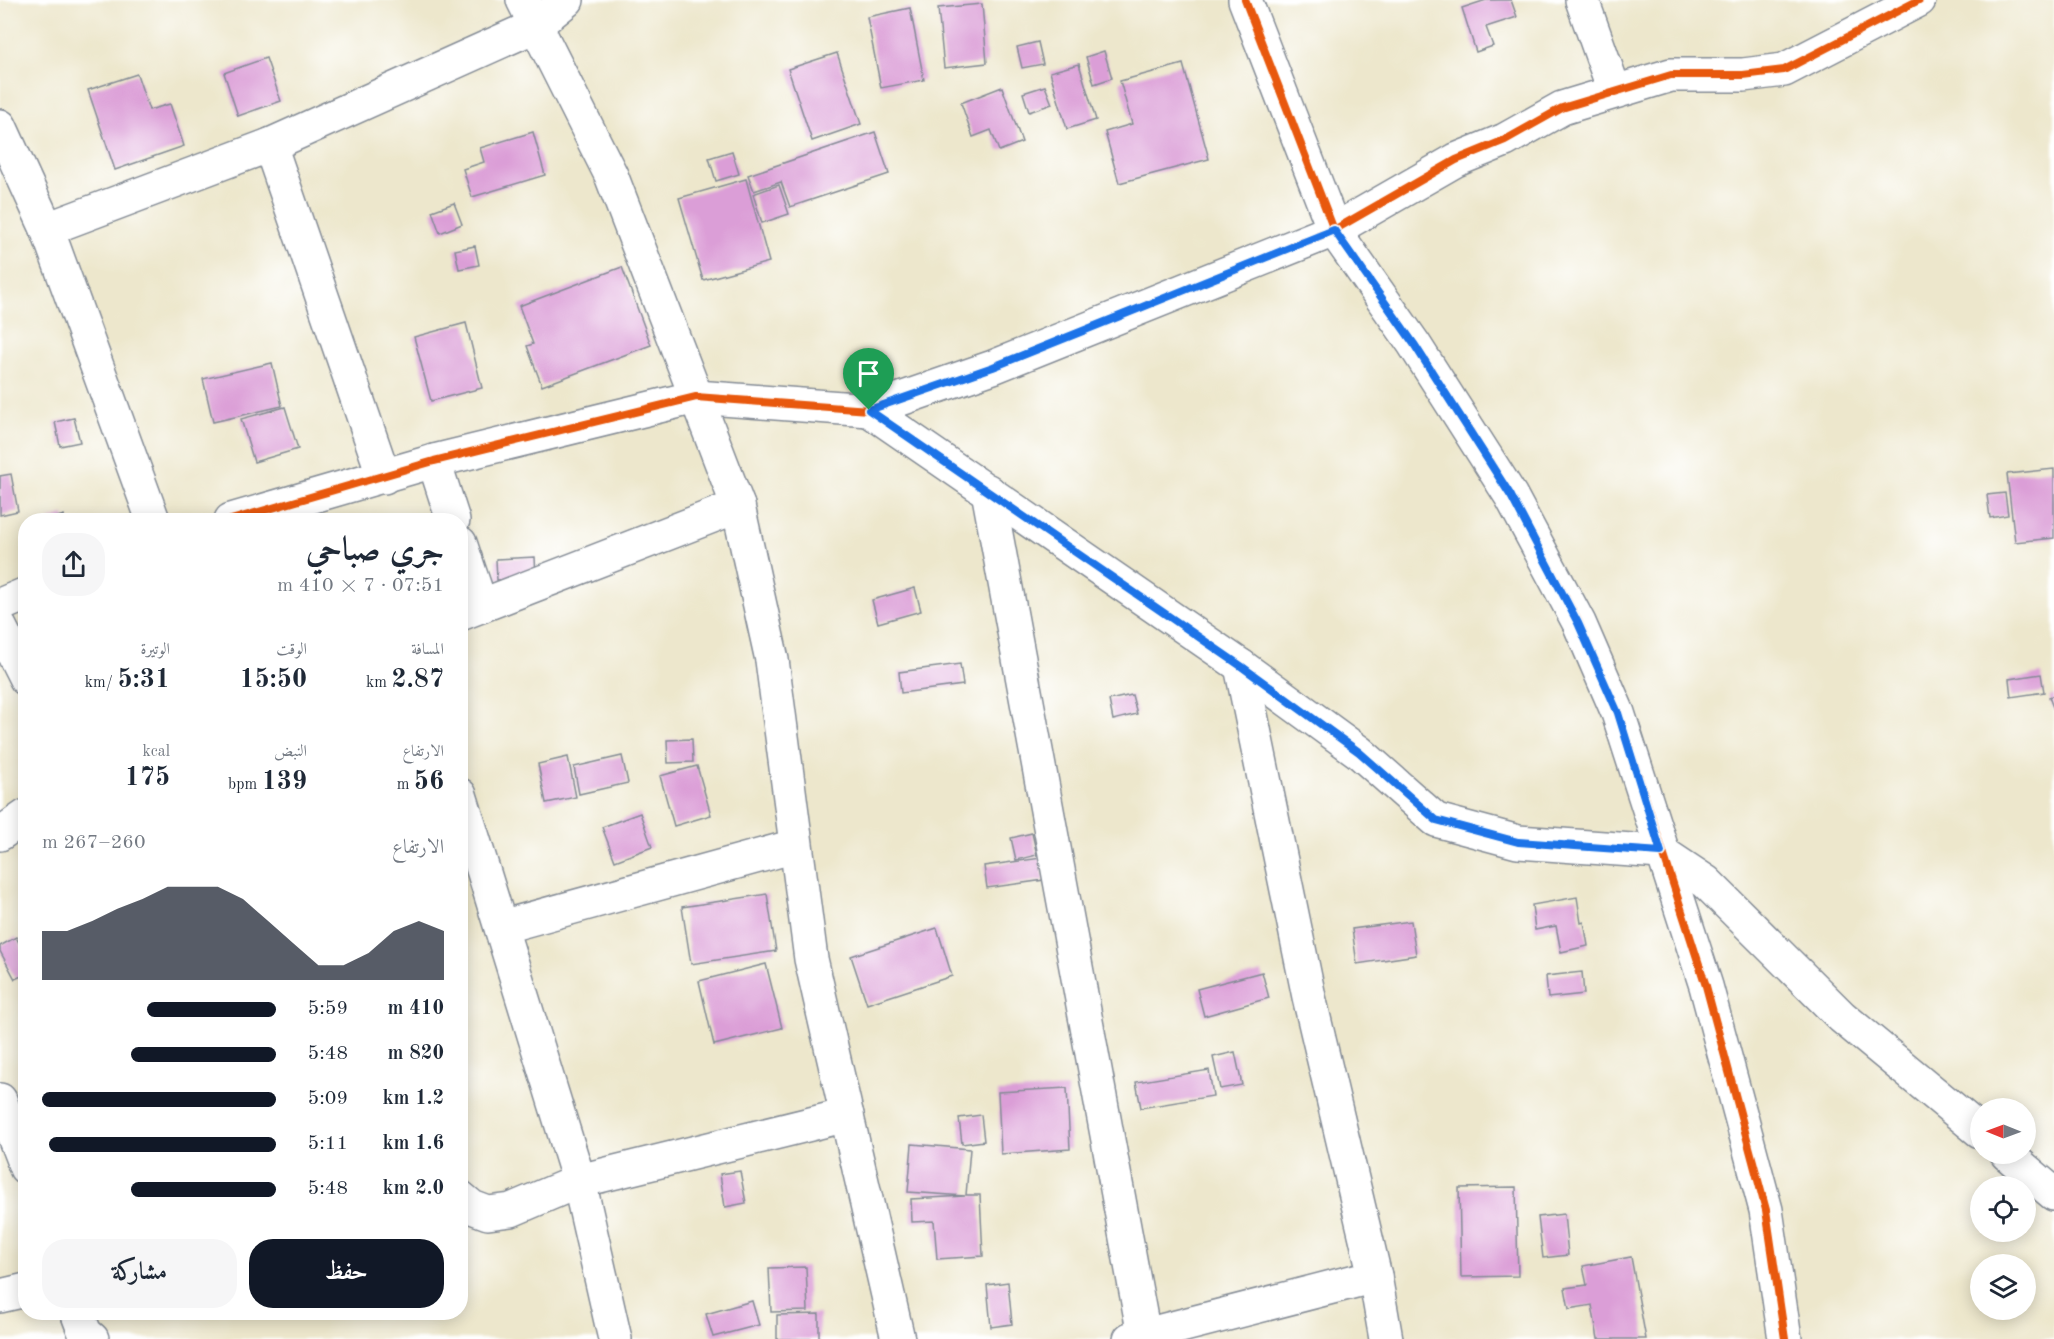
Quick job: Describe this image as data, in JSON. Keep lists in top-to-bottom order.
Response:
{
  "north": "left",
  "page": {
    "heading": ["جري صباحي", "07:51 · 7 × 410 m"],
    "stats": [
      ["المسافة", "2.87 km"],
      ["الوقت", "15:50"],
      ["الوتيرة", "5:31 /km"],
      ["الارتفاع", "56 m"],
      ["النبض", "139 bpm"],
      ["kcal", "175"]
    ],
    "chart": ["الارتفاع", "260–267 m"],
    "list": [
      {
        "name": "410 m",
        "note": "5:59"
      },
      {
        "name": "820 m",
        "note": "5:48"
      },
      {
        "name": "1.2 km",
        "note": "5:09"
      },
      {
        "name": "1.6 km",
        "note": "5:11"
      },
      {
        "name": "2.0 km",
        "note": "5:48"
      }
    ],
    "buttons": ["حفظ", "مشاركة"]
  }
}
